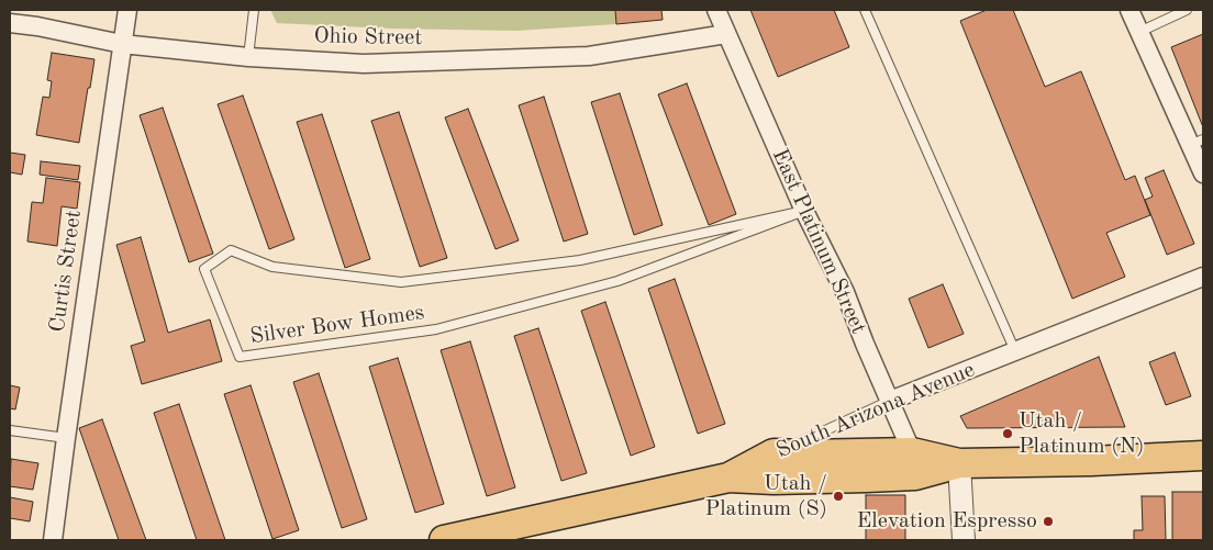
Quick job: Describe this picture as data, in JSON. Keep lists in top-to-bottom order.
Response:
{
  "streets": {
    "main road": ["South Arizona Avenue"],
    "street": ["Ohio Street", "East Platinum Street", "Curtis Street"],
    "lane": ["Silver Bow Homes"]
  },
  "crossings": [
    ["Ohio Street", "East Platinum Street"],
    ["Ohio Street", "Curtis Street"],
    ["East Platinum Street", "Silver Bow Homes"],
    ["East Platinum Street", "South Arizona Avenue"]
  ],
  "places": ["Utah / Platinum (N)", "Utah / Platinum (S)", "Elevation Espresso"]
}
